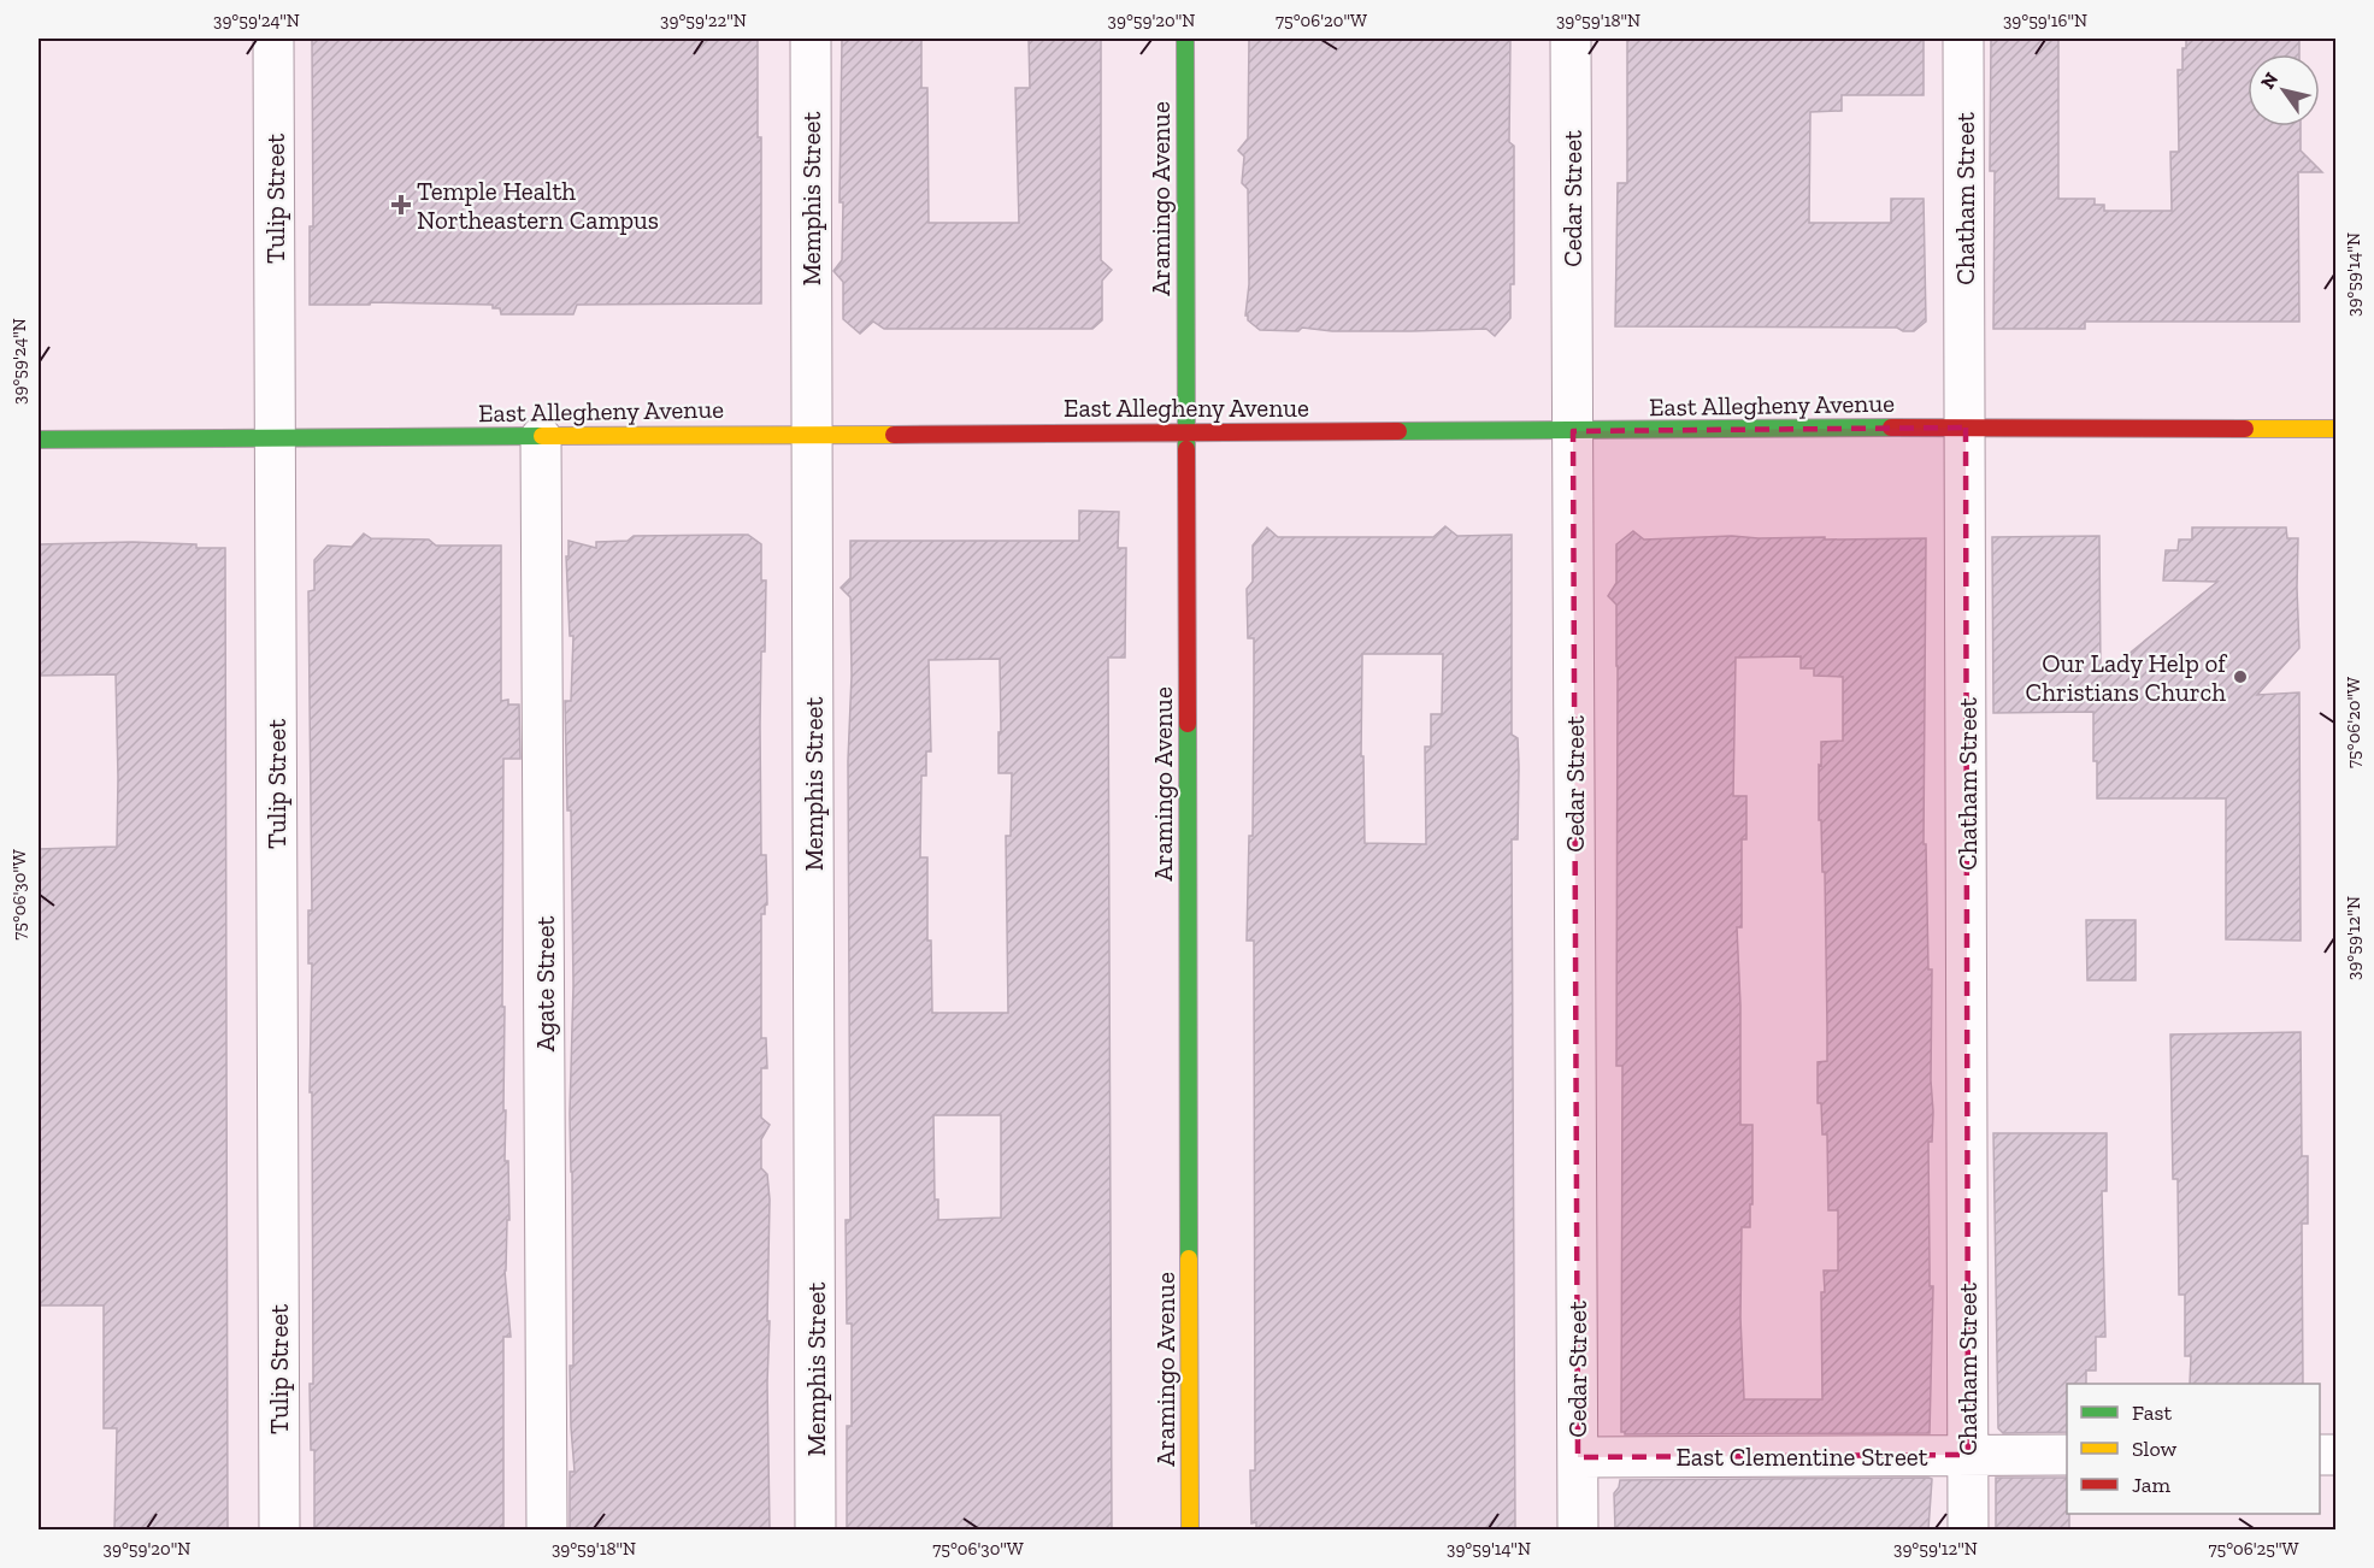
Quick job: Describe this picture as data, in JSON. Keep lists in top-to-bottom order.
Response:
{
  "streets": {
    "main road": ["Aramingo Avenue", "East Allegheny Avenue"],
    "street": [
      "Tulip Street",
      "Memphis Street",
      "Cedar Street",
      "Chatham Street",
      "Agate Street",
      "East Clementine Street"
    ]
  },
  "crossings": [
    ["Tulip Street", "East Allegheny Avenue"],
    ["Memphis Street", "East Allegheny Avenue"],
    ["Aramingo Avenue", "East Allegheny Avenue"],
    ["Cedar Street", "East Allegheny Avenue"],
    ["Cedar Street", "East Clementine Street"],
    ["Chatham Street", "East Allegheny Avenue"],
    ["Chatham Street", "East Clementine Street"],
    ["East Allegheny Avenue", "Agate Street"]
  ],
  "places": {
    "health": ["Temple Health Northeastern Campus"],
    "other": ["Our Lady Help of Christians Church"]
  },
  "legend": ["Fast", "Slow", "Jam"],
  "north": "top left",
  "coordinates": [
    "39°59'24\"N",
    "39°59'22\"N",
    "39°59'20\"N",
    "75°06'20\"W",
    "39°59'18\"N",
    "39°59'16\"N",
    "39°59'14\"N",
    "75°06'30\"W",
    "39°59'12\"N",
    "75°06'25\"W"
  ]
}
